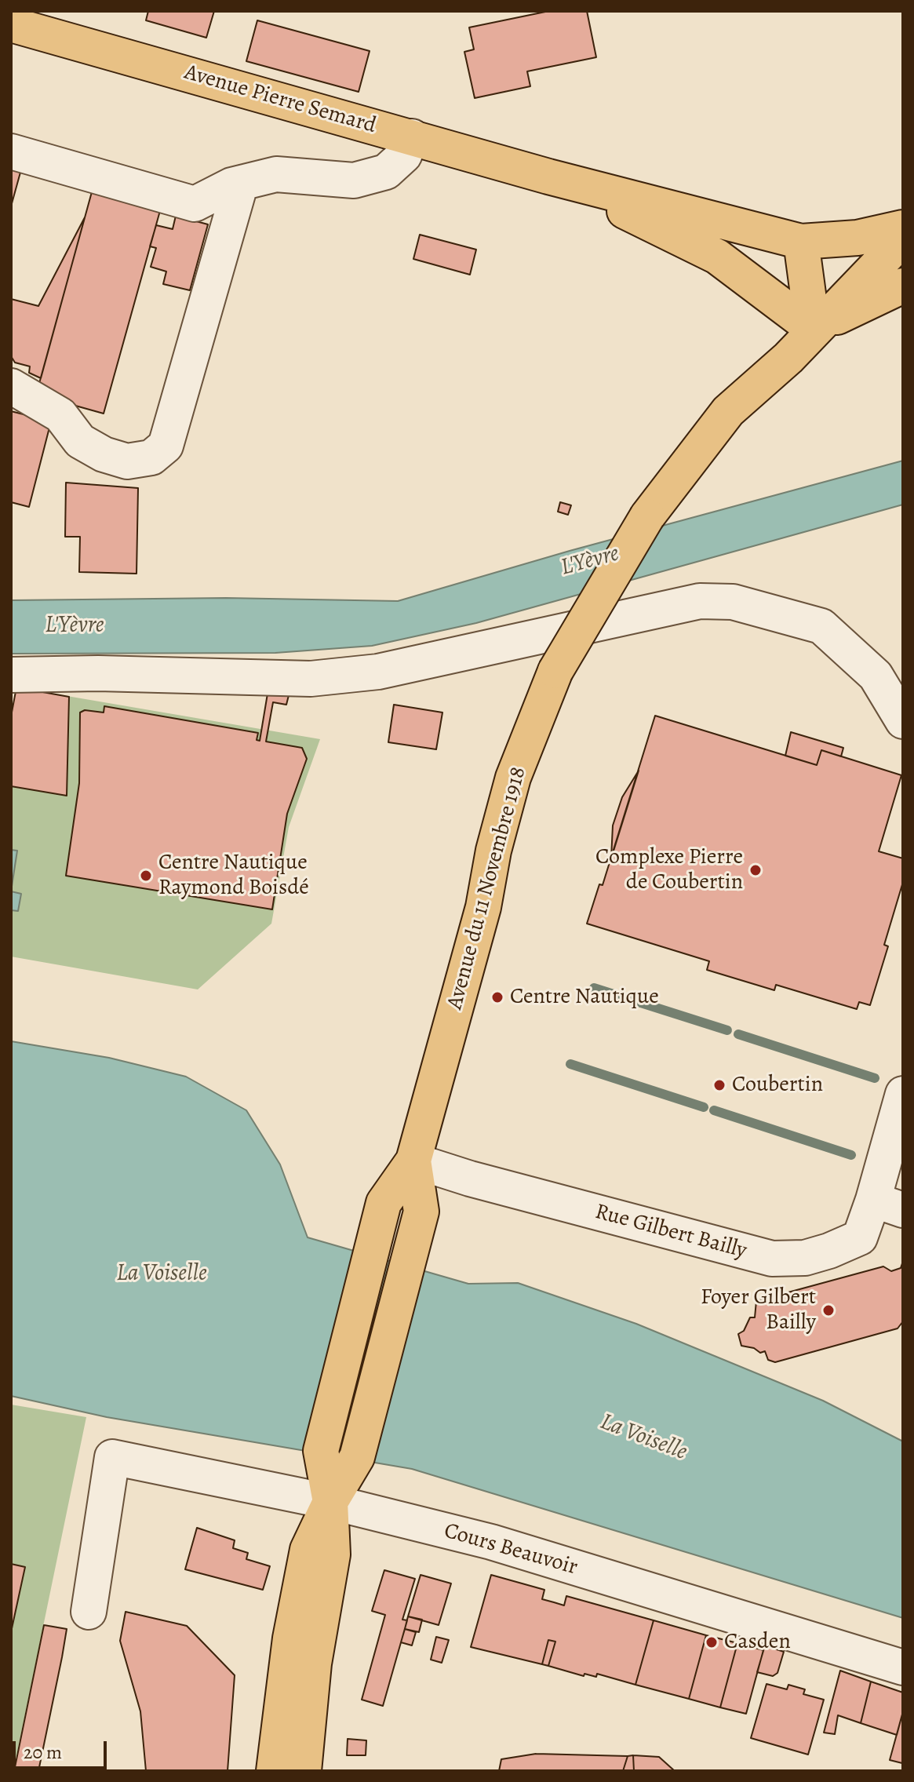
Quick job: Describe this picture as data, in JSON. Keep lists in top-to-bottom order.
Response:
{
  "streets": {
    "main road": ["Avenue Pierre Semard", "Avenue du 11 Novembre 1918"],
    "street": ["Rue Gilbert Bailly", "Cours Beauvoir"]
  },
  "crossings": [
    ["Avenue Pierre Semard", "Avenue du 11 Novembre 1918"],
    ["Avenue du 11 Novembre 1918", "Rue Gilbert Bailly"],
    ["Avenue du 11 Novembre 1918", "Cours Beauvoir"]
  ],
  "water": ["L'Yèvre", "La Voiselle"],
  "places": [
    "Complexe Pierre de Coubertin",
    "Centre Nautique Raymond Boisdé",
    "Centre Nautique",
    "Coubertin",
    "Foyer Gilbert Bailly",
    "Casden"
  ],
  "scale_bar": "20 m"
}
